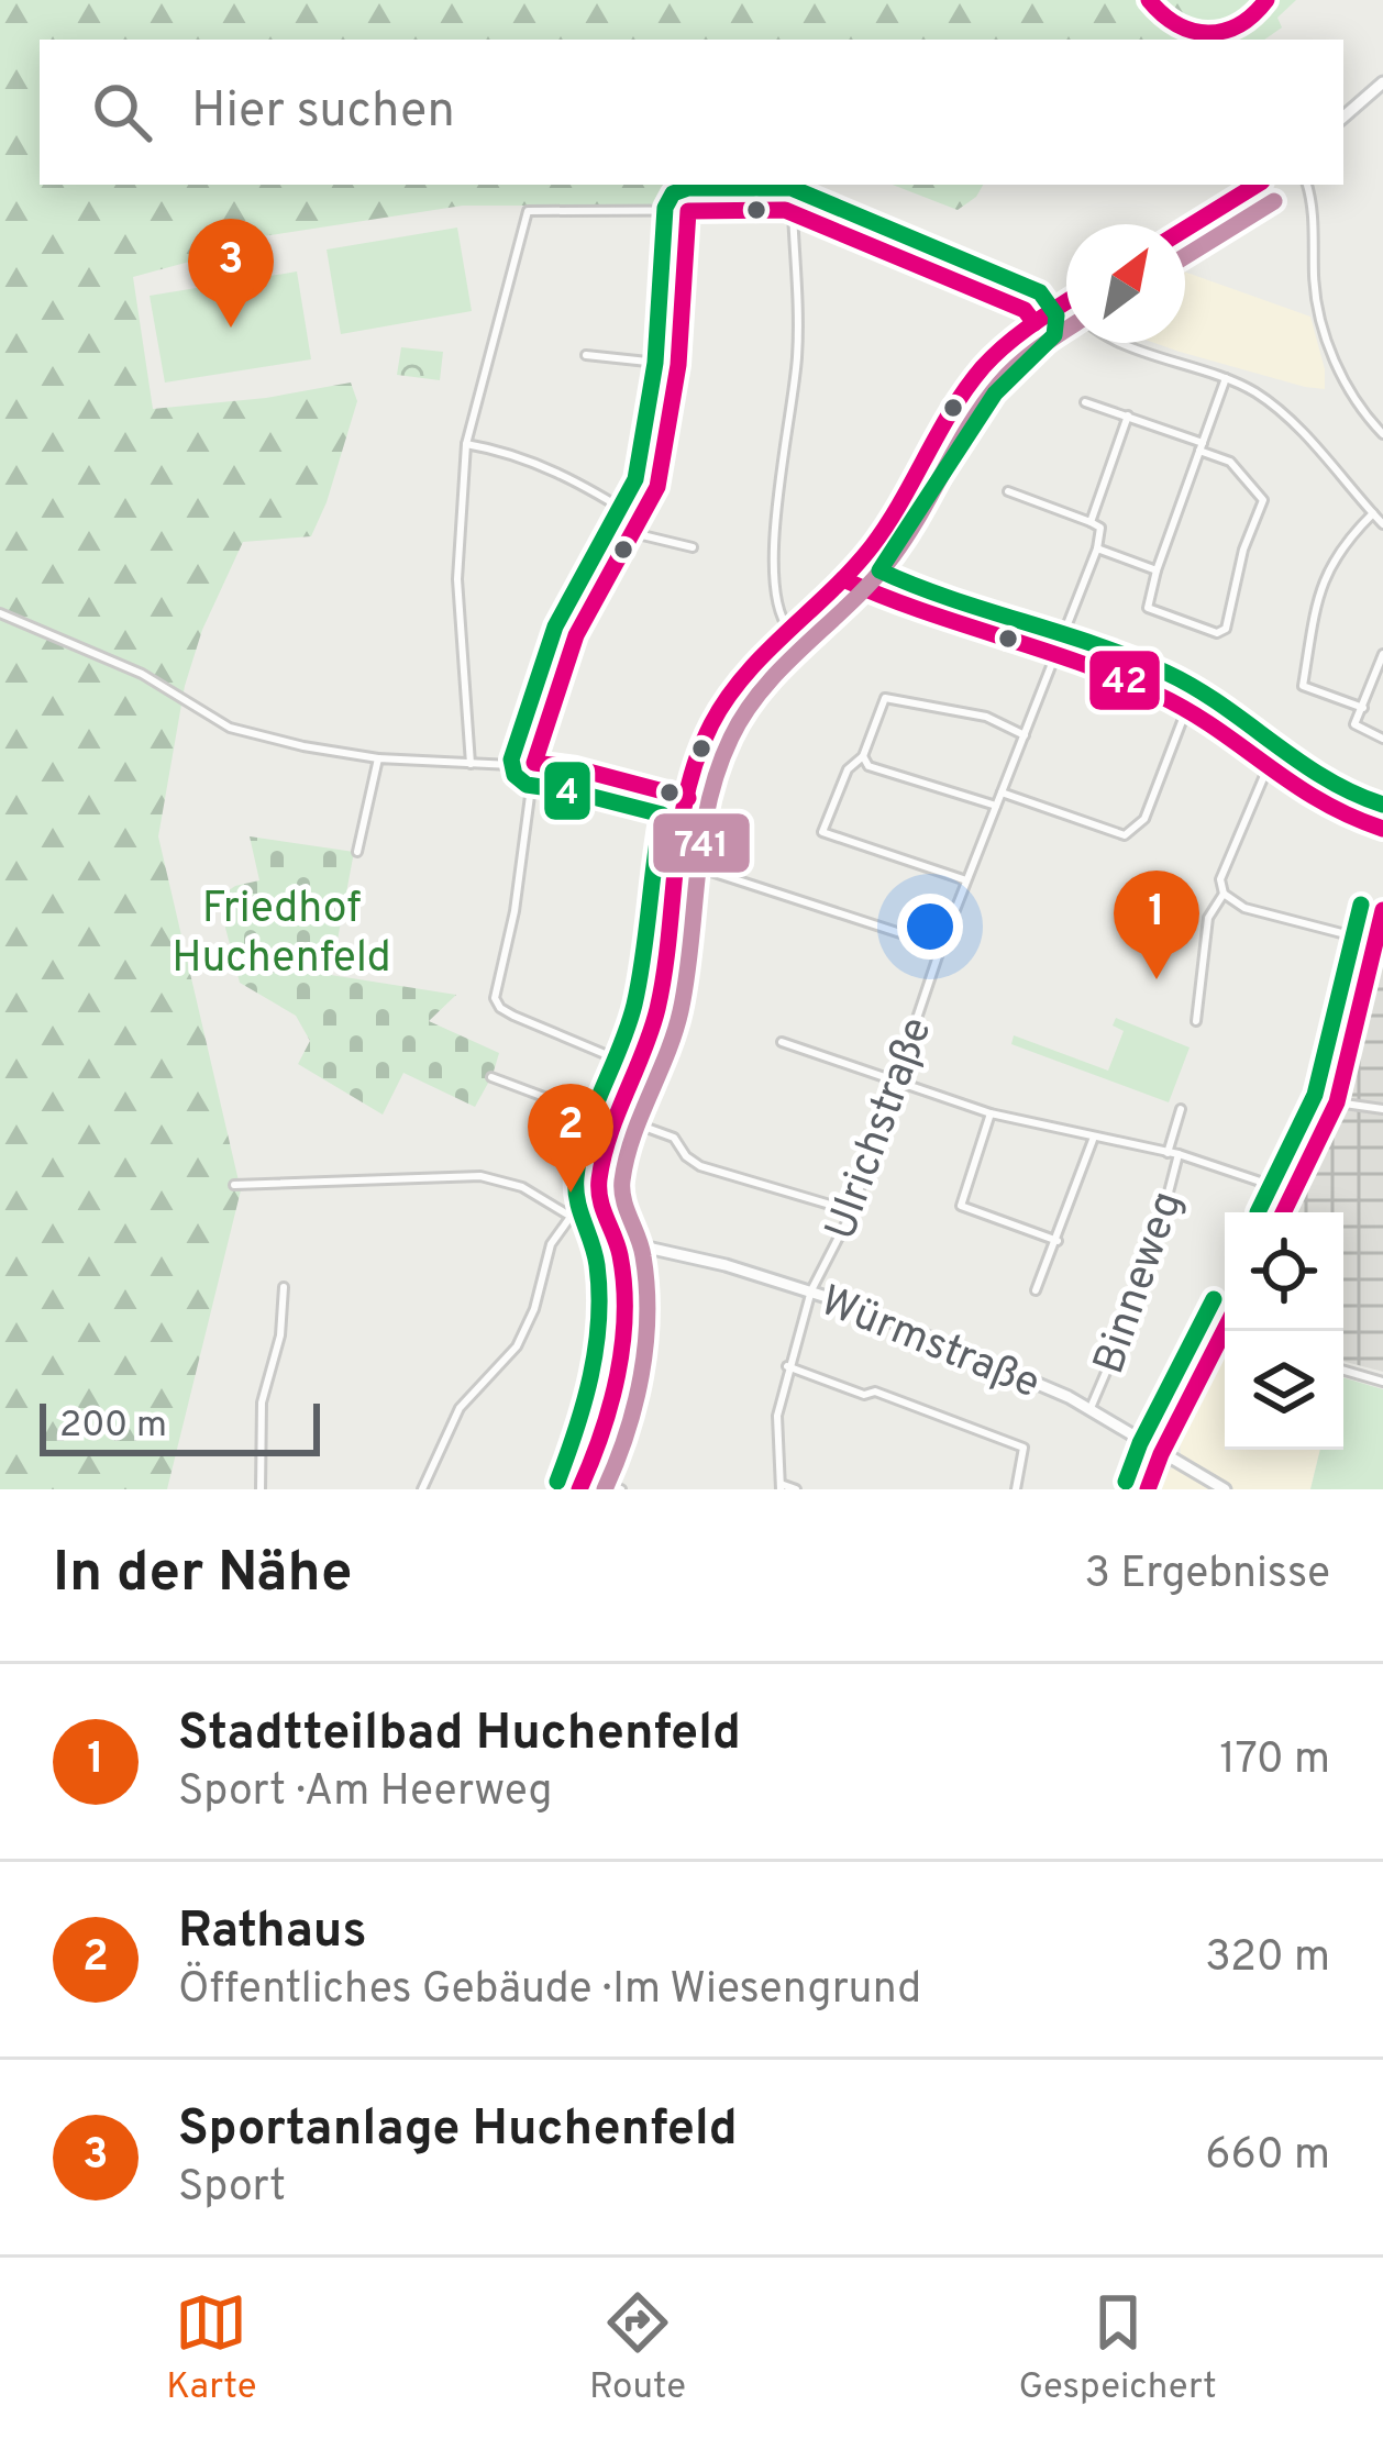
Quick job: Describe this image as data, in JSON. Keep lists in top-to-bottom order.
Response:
{
  "streets": {
    "main road": ["Würmstraße"],
    "street": ["Ulrichstraße", "Binneweg"]
  },
  "crossings": [
    ["Ulrichstraße", "Würmstraße"],
    ["Binneweg", "Würmstraße"]
  ],
  "parks": ["Friedhof Huchenfeld"],
  "lines": ["transit line 42", "transit line 4", "transit line 741"],
  "scale_bar": "200 m",
  "north": "top right",
  "page": {
    "search": "Hier suchen",
    "pins": ["3", "1", "2"],
    "scale": "200 m",
    "heading": ["In der Nähe", "3 Ergebnisse"],
    "list": [
      {
        "mark": "1",
        "name": "Stadtteilbad Huchenfeld",
        "note": "Sport · Am Heerweg",
        "value": "170 m"
      },
      {
        "mark": "2",
        "name": "Rathaus",
        "note": "Öffentliches Gebäude · Im Wiesengrund",
        "value": "320 m"
      },
      {
        "mark": "3",
        "name": "Sportanlage Huchenfeld",
        "note": "Sport",
        "value": "660 m"
      }
    ],
    "nav": ["Karte", "Route", "Gespeichert"]
  }
}
